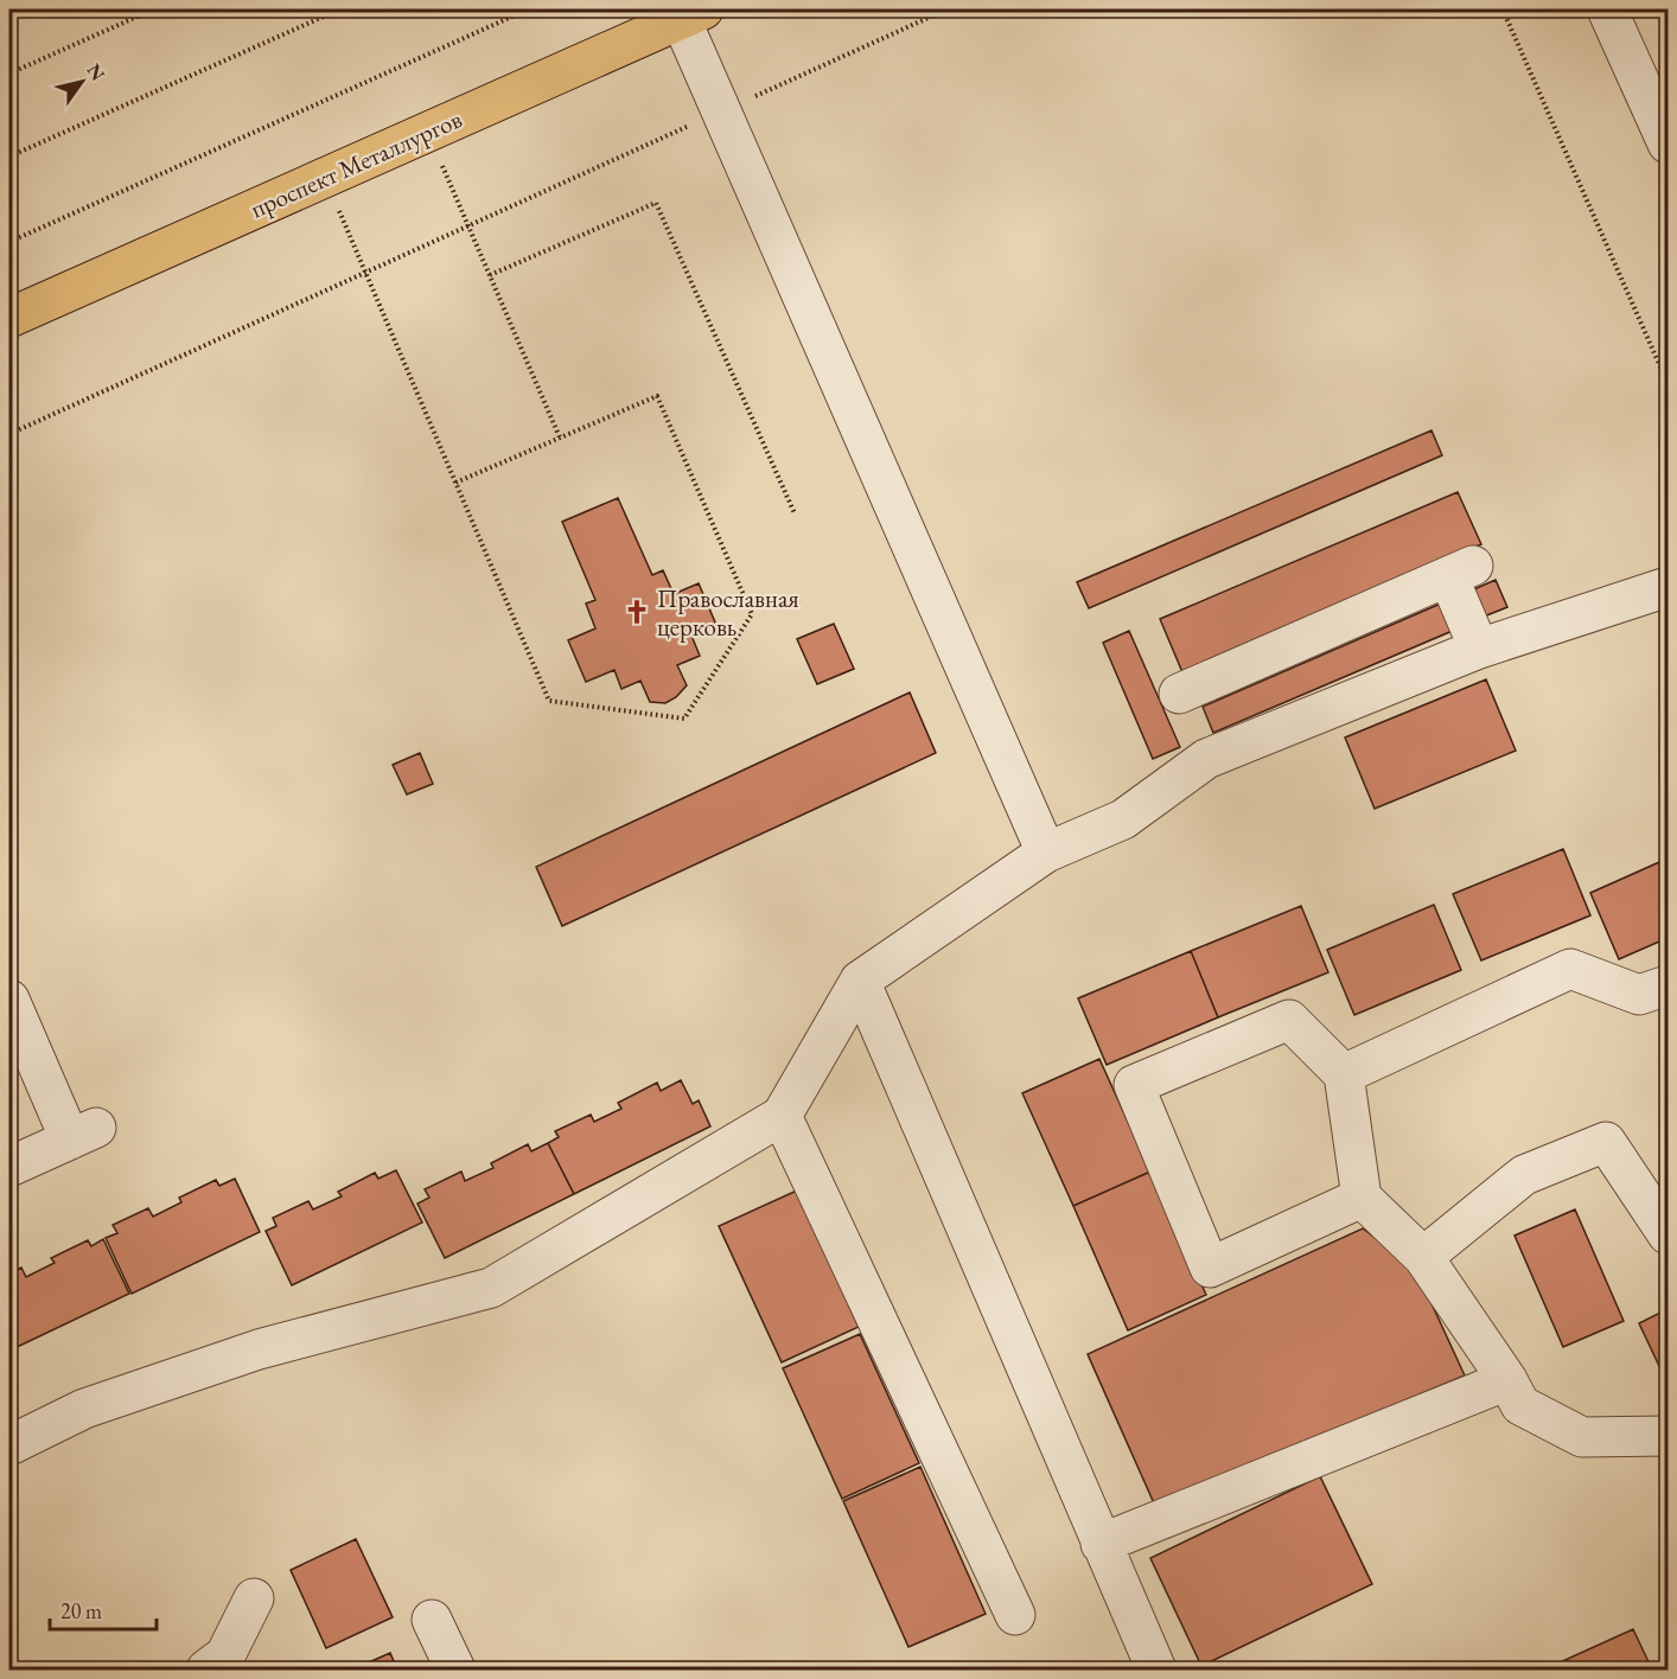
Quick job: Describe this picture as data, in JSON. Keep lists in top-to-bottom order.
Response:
{
  "streets": {
    "main road": ["проспект Металлургов"]
  },
  "places": {
    "church": ["Православная церковь"]
  },
  "scale_bar": "20 m",
  "north": "top right"
}
